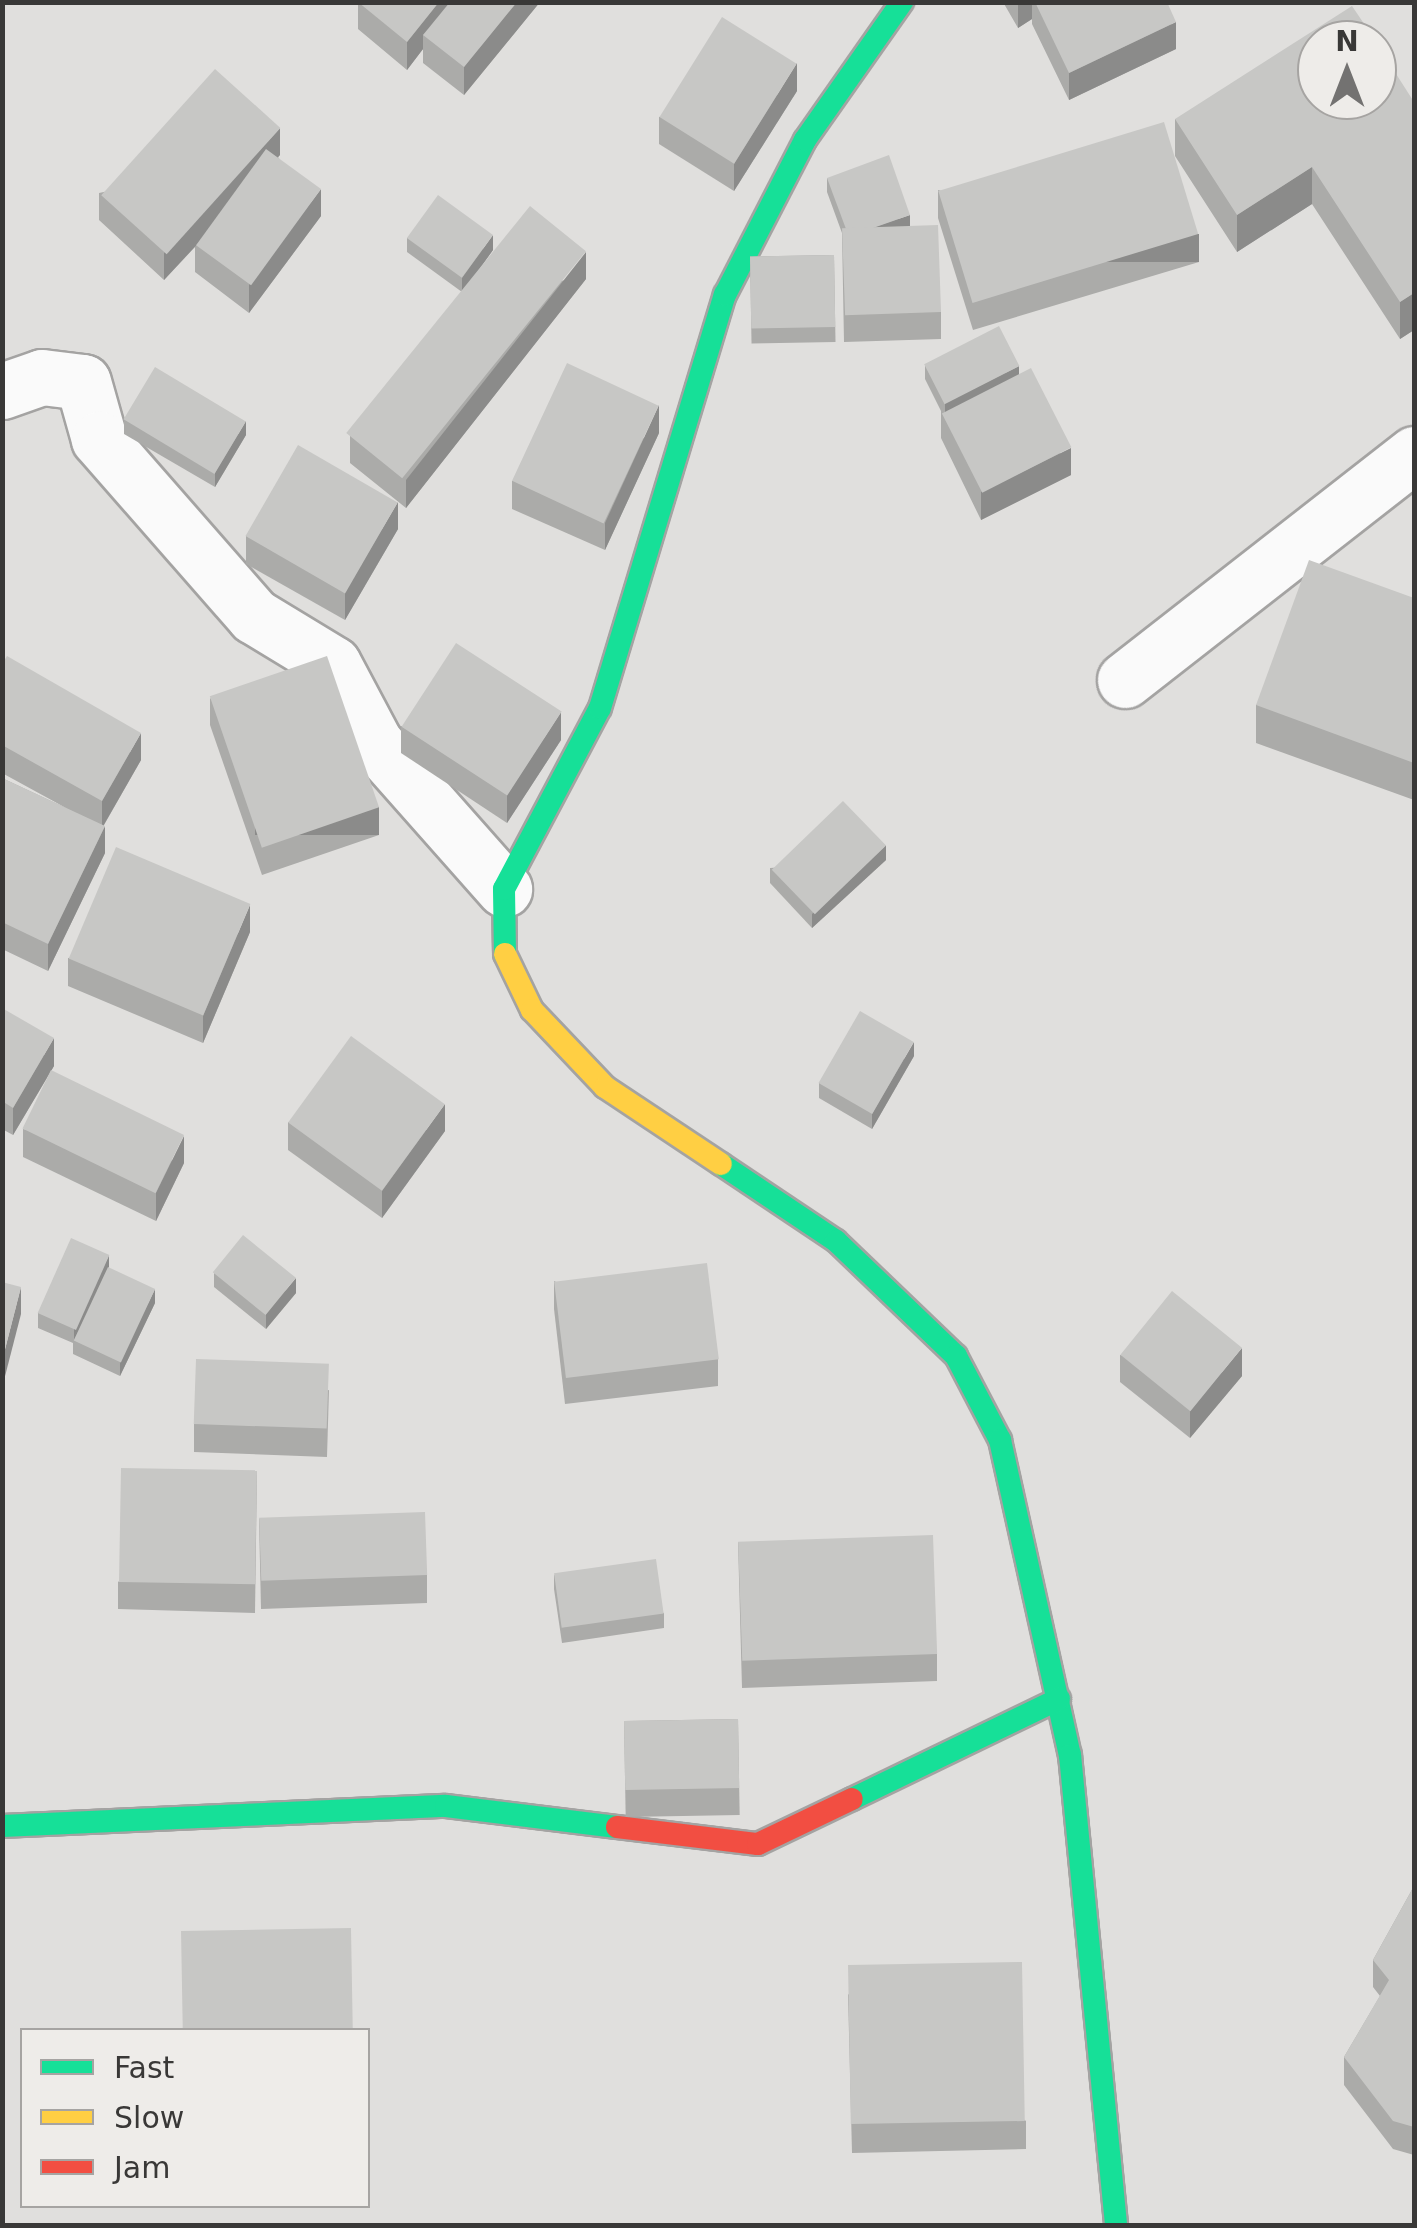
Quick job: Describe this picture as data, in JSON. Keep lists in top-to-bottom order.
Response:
{
  "legend": ["Fast", "Slow", "Jam"],
  "north": "top"
}
